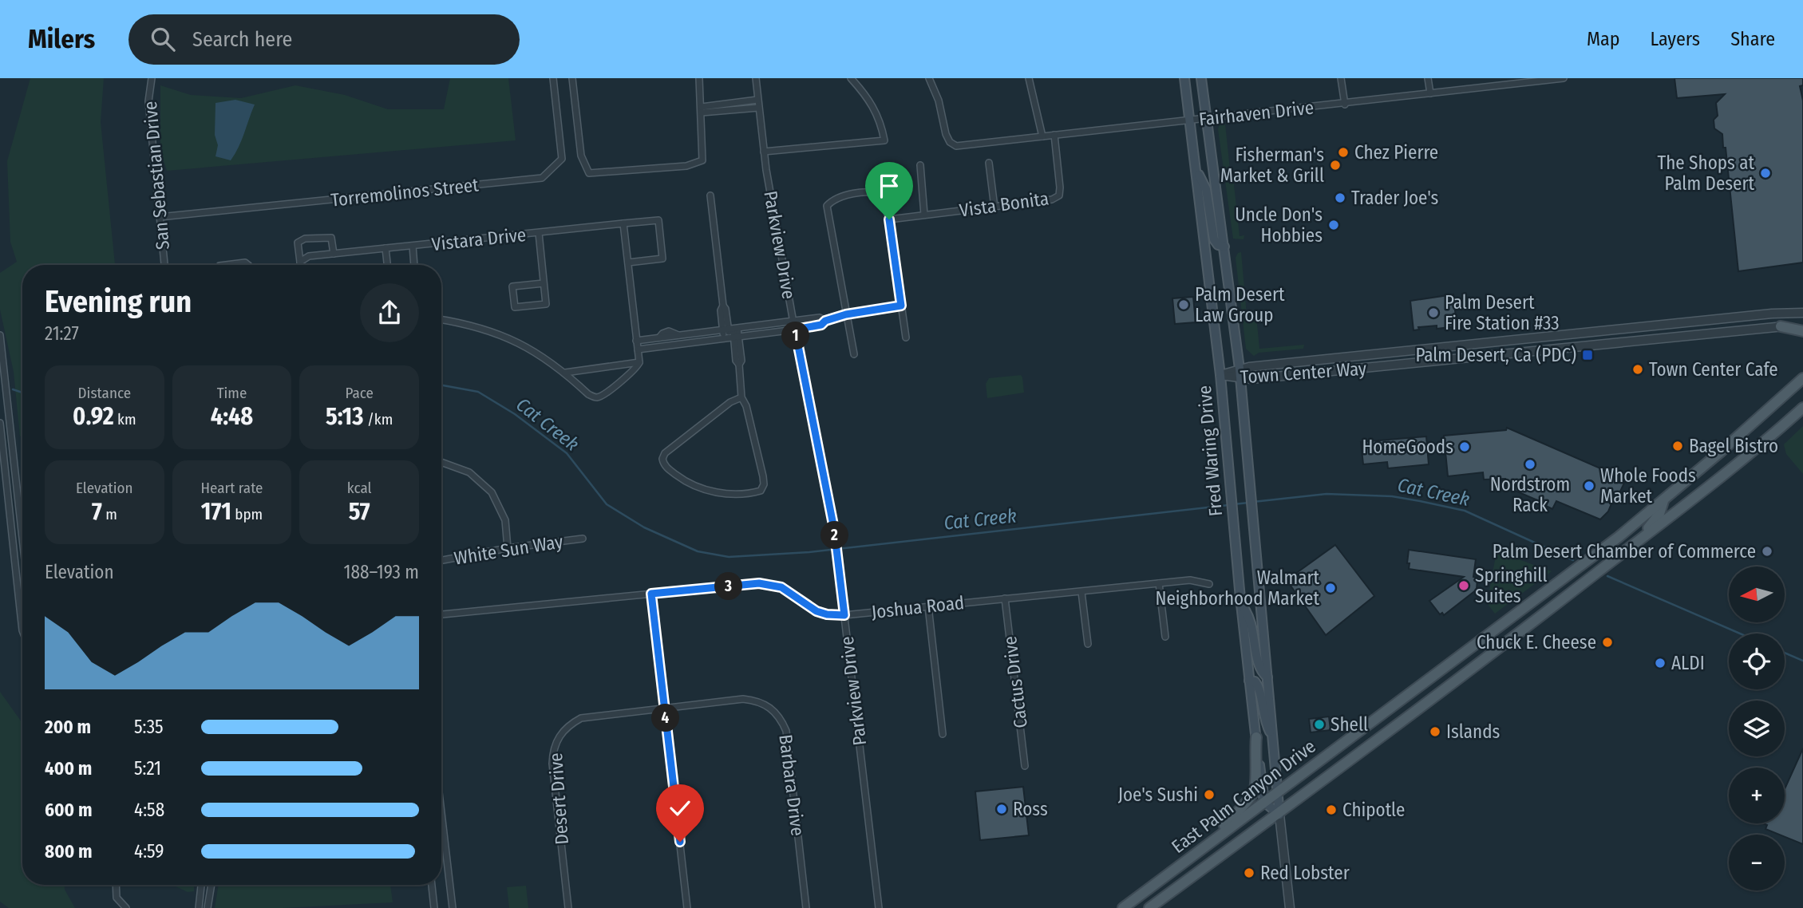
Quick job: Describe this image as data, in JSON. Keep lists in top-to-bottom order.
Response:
{
  "streets": {
    "main road": ["Fred Waring Drive", "East Palm Canyon Drive"],
    "street": [
      "Fairhaven Drive",
      "San Sebastian Drive",
      "Torremolinos Street",
      "Vista Bonita",
      "Vistara Drive",
      "Parkview Drive",
      "Town Center Way",
      "White Sun Way",
      "Joshua Road",
      "Cactus Drive",
      "Barbara Drive",
      "Desert Drive"
    ]
  },
  "crossings": [
    ["Fairhaven Drive", "Vista Bonita"],
    ["Fairhaven Drive", "Fred Waring Drive"],
    ["San Sebastian Drive", "Torremolinos Street"],
    ["Parkview Drive", "Joshua Road"],
    ["Town Center Way", "Fred Waring Drive"],
    ["Fred Waring Drive", "East Palm Canyon Drive"],
    ["Joshua Road", "Cactus Drive"],
    ["Barbara Drive", "Desert Drive"]
  ],
  "water": ["Cat Creek"],
  "places": {
    "other": [
      "Chez Pierre",
      "Fisherman's Market & Grill",
      "The Shops at Palm Desert",
      "Trader Joe's",
      "Uncle Don's Hobbies",
      "Palm Desert Law Group",
      "Palm Desert Fire Station #33",
      "Town Center Cafe",
      "Bagel Bistro",
      "HomeGoods",
      "Nordstrom Rack",
      "Whole Foods Market",
      "Palm Desert Chamber of Commerce",
      "Springhill Suites",
      "Walmart Neighborhood Market",
      "Chuck E. Cheese",
      "ALDI",
      "Shell",
      "Islands",
      "Joe's Sushi",
      "Ross",
      "Chipotle",
      "Red Lobster"
    ],
    "transit": ["Palm Desert, Ca (PDC)"]
  },
  "north": "left",
  "page": {
    "header": "Milers",
    "search": "Search here",
    "nav": ["Map", "Layers", "Share"],
    "heading": ["Evening run", "21:27"],
    "pins": [
      "1",
      "2",
      "3",
      "4"
    ],
    "stats": [
      ["Distance", "0.92 km"],
      ["Time", "4:48"],
      ["Pace", "5:13 /km"],
      ["Elevation", "7 m"],
      ["Heart rate", "171 bpm"],
      ["kcal", "57"]
    ],
    "chart": ["Elevation", "188–193 m"],
    "map_buttons": ["+", "−"],
    "list": [
      {
        "name": "200 m",
        "note": "5:35"
      },
      {
        "name": "400 m",
        "note": "5:21"
      },
      {
        "name": "600 m",
        "note": "4:58"
      },
      {
        "name": "800 m",
        "note": "4:59"
      }
    ]
  }
}
